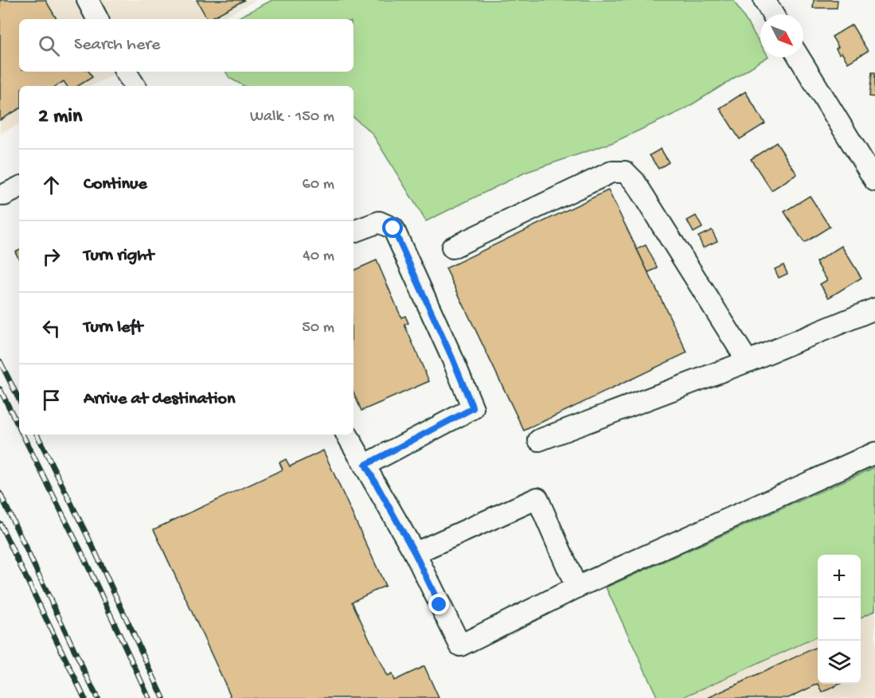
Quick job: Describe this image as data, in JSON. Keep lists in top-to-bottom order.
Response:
{
  "north": "bottom right",
  "page": {
    "search": "Search here",
    "heading": ["2 min", "Walk · 150 m"],
    "list": [
      ["Continue", "60 m"],
      ["Turn right", "40 m"],
      ["Turn left", "50 m"],
      "Arrive at destination"
    ],
    "map_buttons": ["+", "−"]
  }
}
